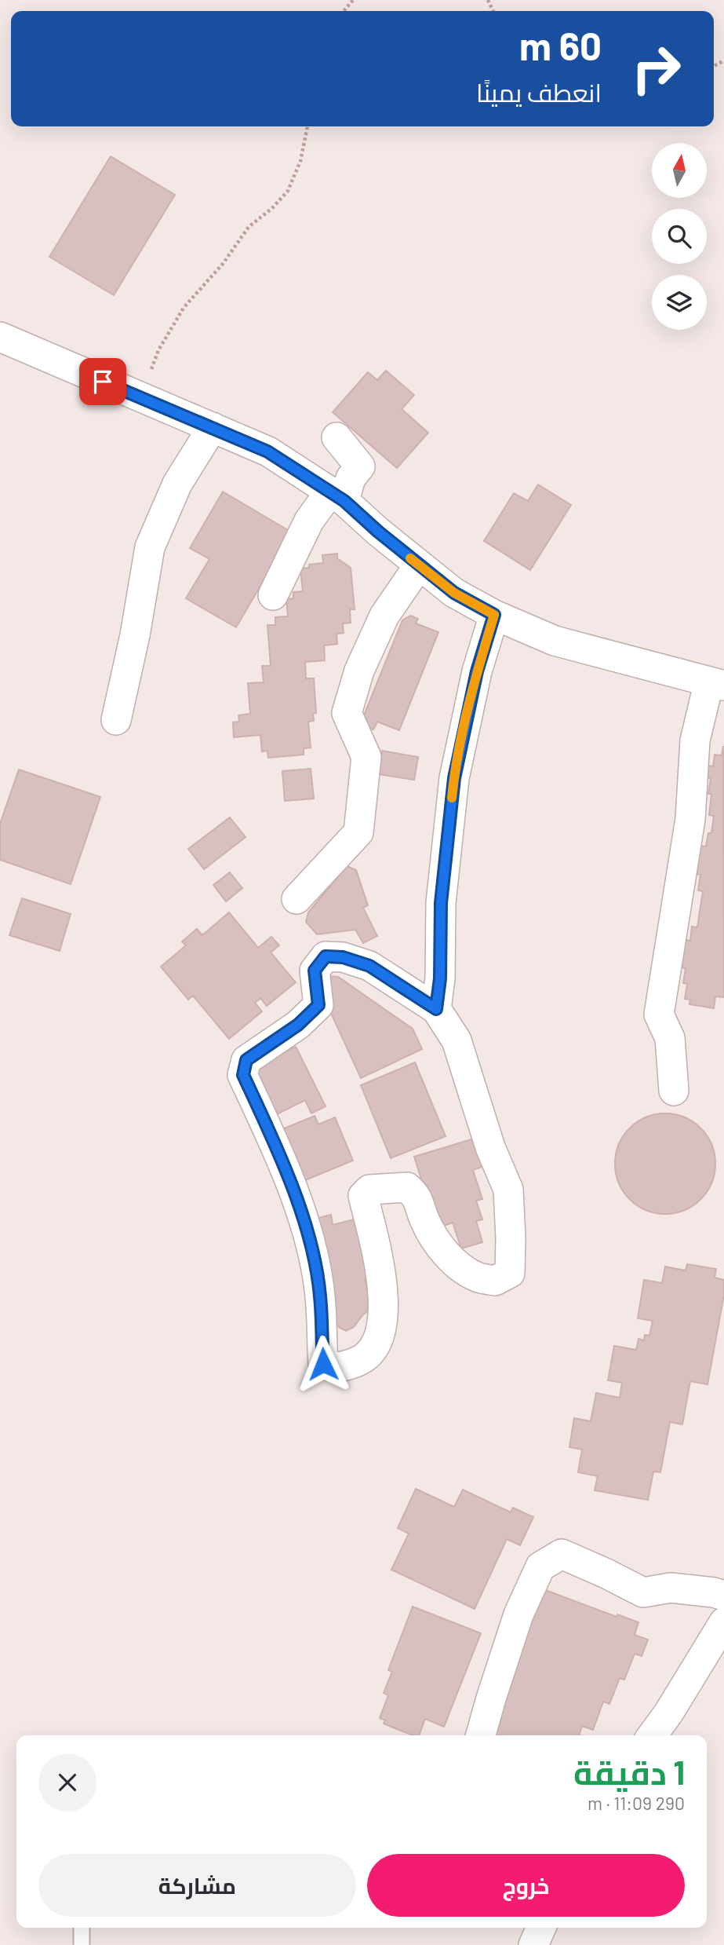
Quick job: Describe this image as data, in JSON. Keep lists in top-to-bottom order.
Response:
{
  "north": "top",
  "page": {
    "turn": ["60 m", "انعطف يمينًا"],
    "heading": ["1 دقيقة", "290 m · 11:09"],
    "buttons": ["خروج", "مشاركة"]
  }
}
